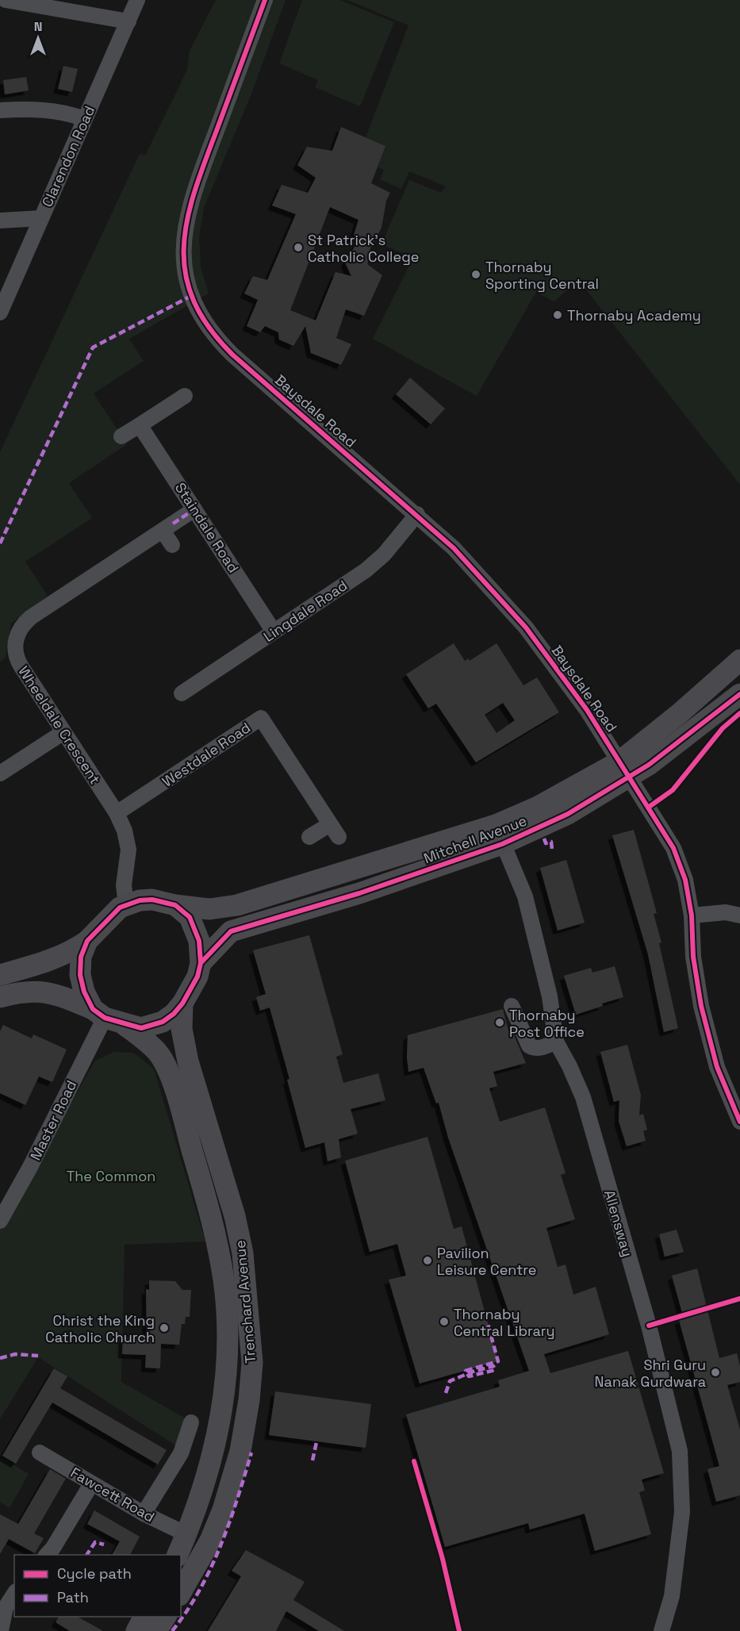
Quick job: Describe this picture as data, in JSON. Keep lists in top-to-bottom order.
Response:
{
  "streets": {
    "street": [
      "Clarendon Road",
      "Baysdale Road",
      "Staindale Road",
      "Lingdale Road",
      "Wheeldale Crescent",
      "Westdale Road",
      "Mitchell Avenue",
      "Master Road",
      "Allensway",
      "Trenchard Avenue",
      "Fawcett Road"
    ]
  },
  "crossings": [
    ["Baysdale Road", "Lingdale Road"],
    ["Baysdale Road", "Mitchell Avenue"],
    ["Staindale Road", "Lingdale Road"],
    ["Staindale Road", "Wheeldale Crescent"],
    ["Wheeldale Crescent", "Westdale Road"],
    ["Wheeldale Crescent", "Mitchell Avenue"],
    ["Wheeldale Crescent", "Master Road"],
    ["Wheeldale Crescent", "Trenchard Avenue"],
    ["Mitchell Avenue", "Master Road"],
    ["Mitchell Avenue", "Allensway"],
    ["Mitchell Avenue", "Trenchard Avenue"],
    ["Master Road", "Trenchard Avenue"],
    ["Trenchard Avenue", "Fawcett Road"]
  ],
  "parks": ["The Common"],
  "places": [
    "St Patrick's Catholic College",
    "Thornaby Sporting Central",
    "Thornaby Academy",
    "Thornaby Post Office",
    "Pavilion Leisure Centre",
    "Thornaby Central Library",
    "Christ the King Catholic Church",
    "Shri Guru Nanak Gurdwara"
  ],
  "legend": ["Cycle path", "Path"],
  "north": "top"
}
